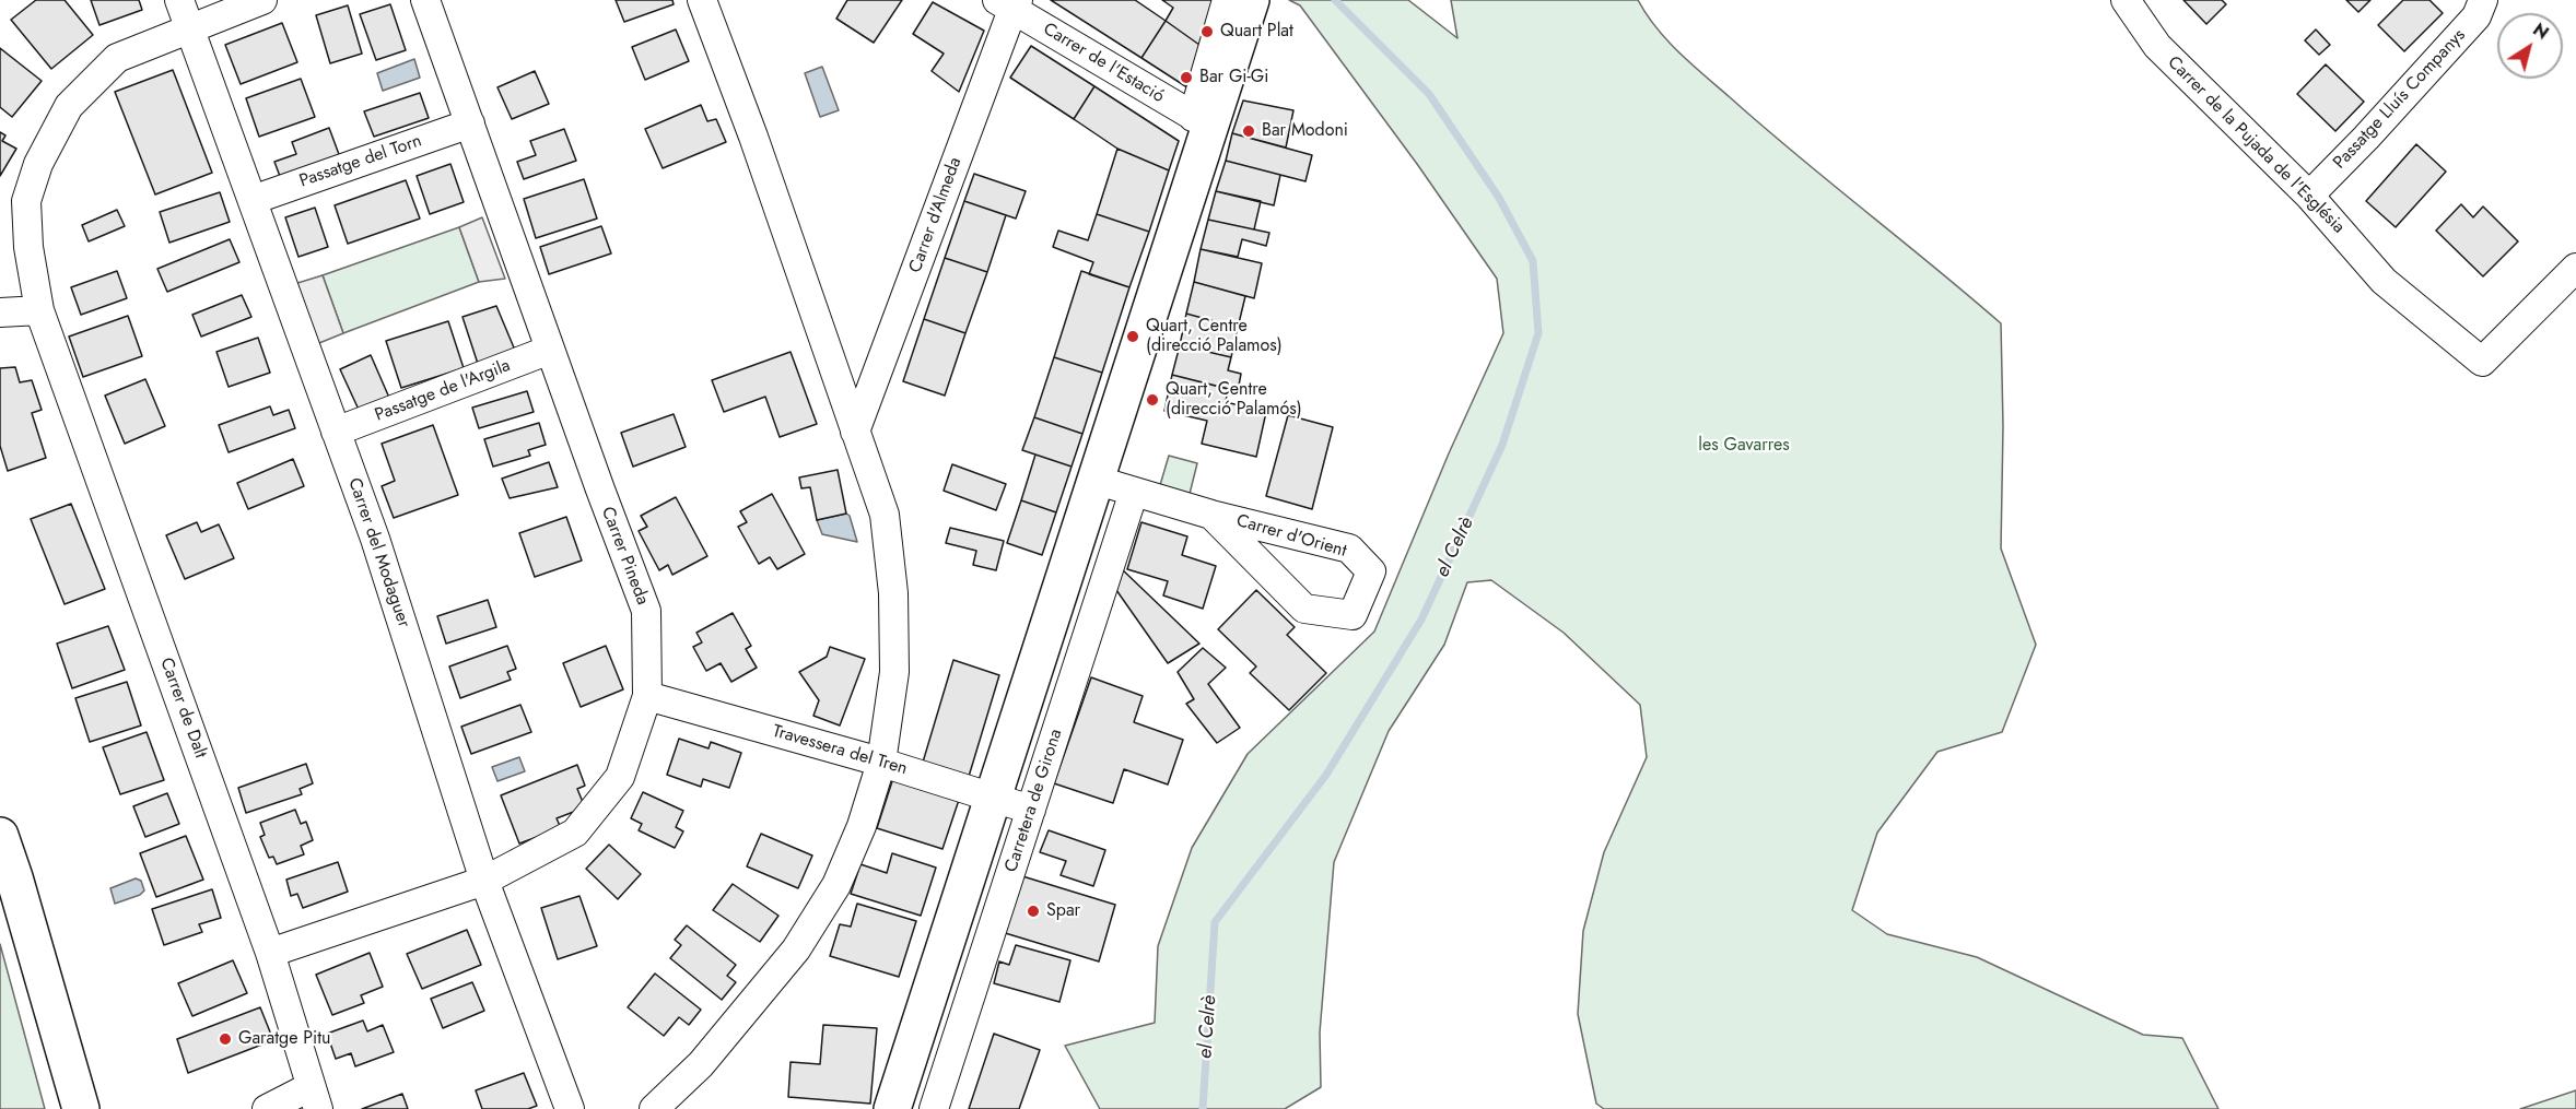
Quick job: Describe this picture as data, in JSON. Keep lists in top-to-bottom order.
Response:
{
  "streets": {
    "street": [
      "Carrer de l'Estació",
      "Passatge Lluís Companys",
      "Carrer de la Pujada de l'Església",
      "Passatge del Torn",
      "Carrer d'Almeda",
      "Passatge de l'Argila",
      "Carrer d'Orient",
      "Carrer del Modaguer",
      "Carrer Pineda",
      "Carrer de Dalt",
      "Travessera del Tren",
      "Carretera de Girona"
    ]
  },
  "crossings": [
    ["Carrer de l'Estació", "Carrer d'Almeda"],
    ["Passatge Lluís Companys", "Carrer de la Pujada de l'Església"],
    ["Passatge del Torn", "Carrer del Modaguer"],
    ["Passatge del Torn", "Carrer Pineda"],
    ["Passatge de l'Argila", "Carrer del Modaguer"],
    ["Passatge de l'Argila", "Carrer Pineda"],
    ["Carrer d'Orient", "Carretera de Girona"],
    ["Carrer del Modaguer", "Carrer Pineda"],
    ["Carrer Pineda", "Carrer de Dalt"],
    ["Carrer Pineda", "Travessera del Tren"],
    ["Travessera del Tren", "Carretera de Girona"]
  ],
  "water": ["el Celrè"],
  "parks": ["les Gavarres"],
  "places": [
    "Quart Plat",
    "Bar Gi-Gi",
    "Bar Modoni",
    "Quart, Centre (direcció Palamos)",
    "Quart, Centre (direcció Palamós)",
    "Spar",
    "Garatge Pitu"
  ],
  "north": "top right"
}
